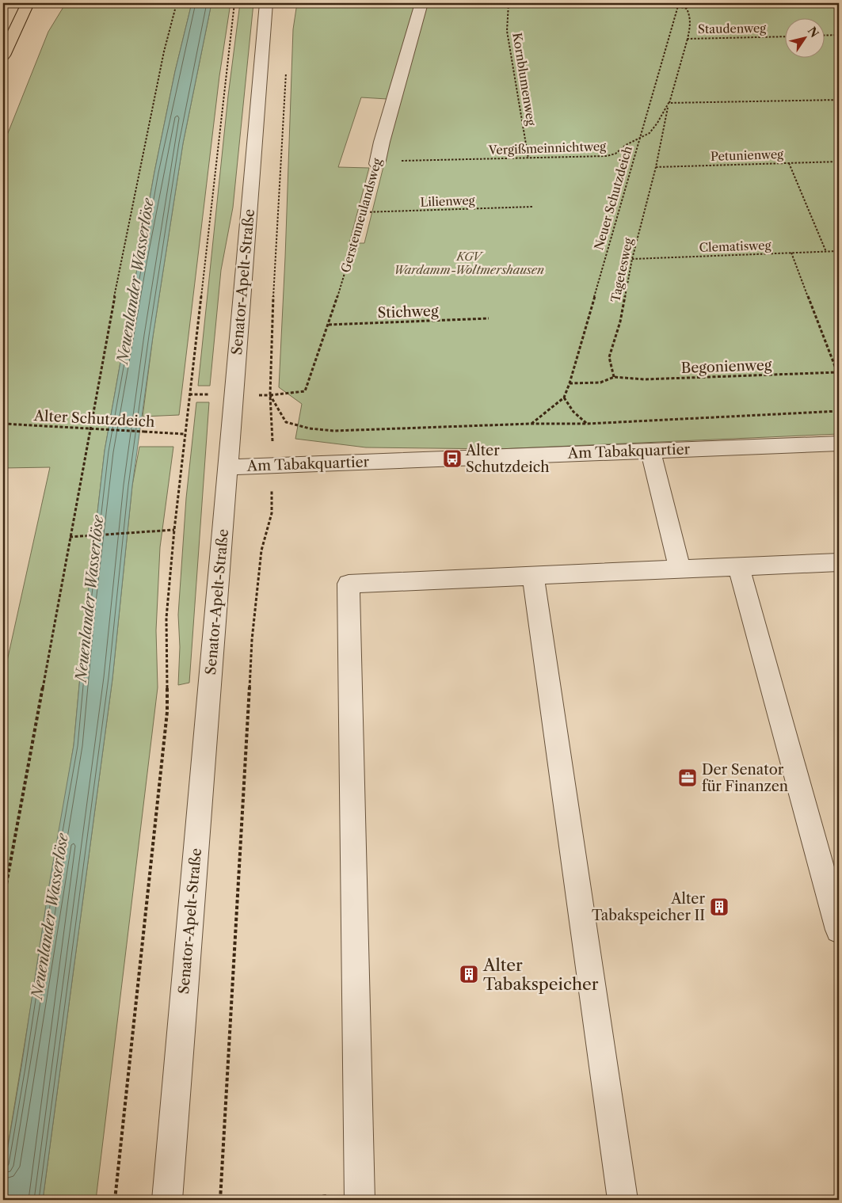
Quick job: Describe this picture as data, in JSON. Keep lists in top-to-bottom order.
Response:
{
  "streets": {
    "street": ["Gerstenneulandsweg", "Senator-Apelt-Straße", "Am Tabakquartier"],
    "path": [
      "Staudenweg",
      "Kornblumenweg",
      "Vergißmeinnichtweg",
      "Petunienweg",
      "Neuer Schutzdeich",
      "Lilienweg",
      "Clematisweg",
      "Tagetesweg",
      "Stichweg",
      "Begonienweg",
      "Alter Schutzdeich"
    ]
  },
  "crossings": [
    ["Staudenweg", "Neuer Schutzdeich"],
    ["Kornblumenweg", "Vergißmeinnichtweg"],
    ["Vergißmeinnichtweg", "Neuer Schutzdeich"],
    ["Vergißmeinnichtweg", "Gerstenneulandsweg"],
    ["Petunienweg", "Tagetesweg"],
    ["Lilienweg", "Gerstenneulandsweg"],
    ["Gerstenneulandsweg", "Stichweg"],
    ["Clematisweg", "Tagetesweg"],
    ["Tagetesweg", "Begonienweg"],
    ["Senator-Apelt-Straße", "Am Tabakquartier"]
  ],
  "water": ["Neuenlander Wasserlöse"],
  "parks": ["KGV Wardamm-Woltmershausen"],
  "places": {
    "bus stop": ["Alter Schutzdeich"],
    "office": ["Der Senator für Finanzen"],
    "building": ["Alter Tabakspeicher II", "Alter Tabakspeicher"]
  },
  "north": "top right"
}
